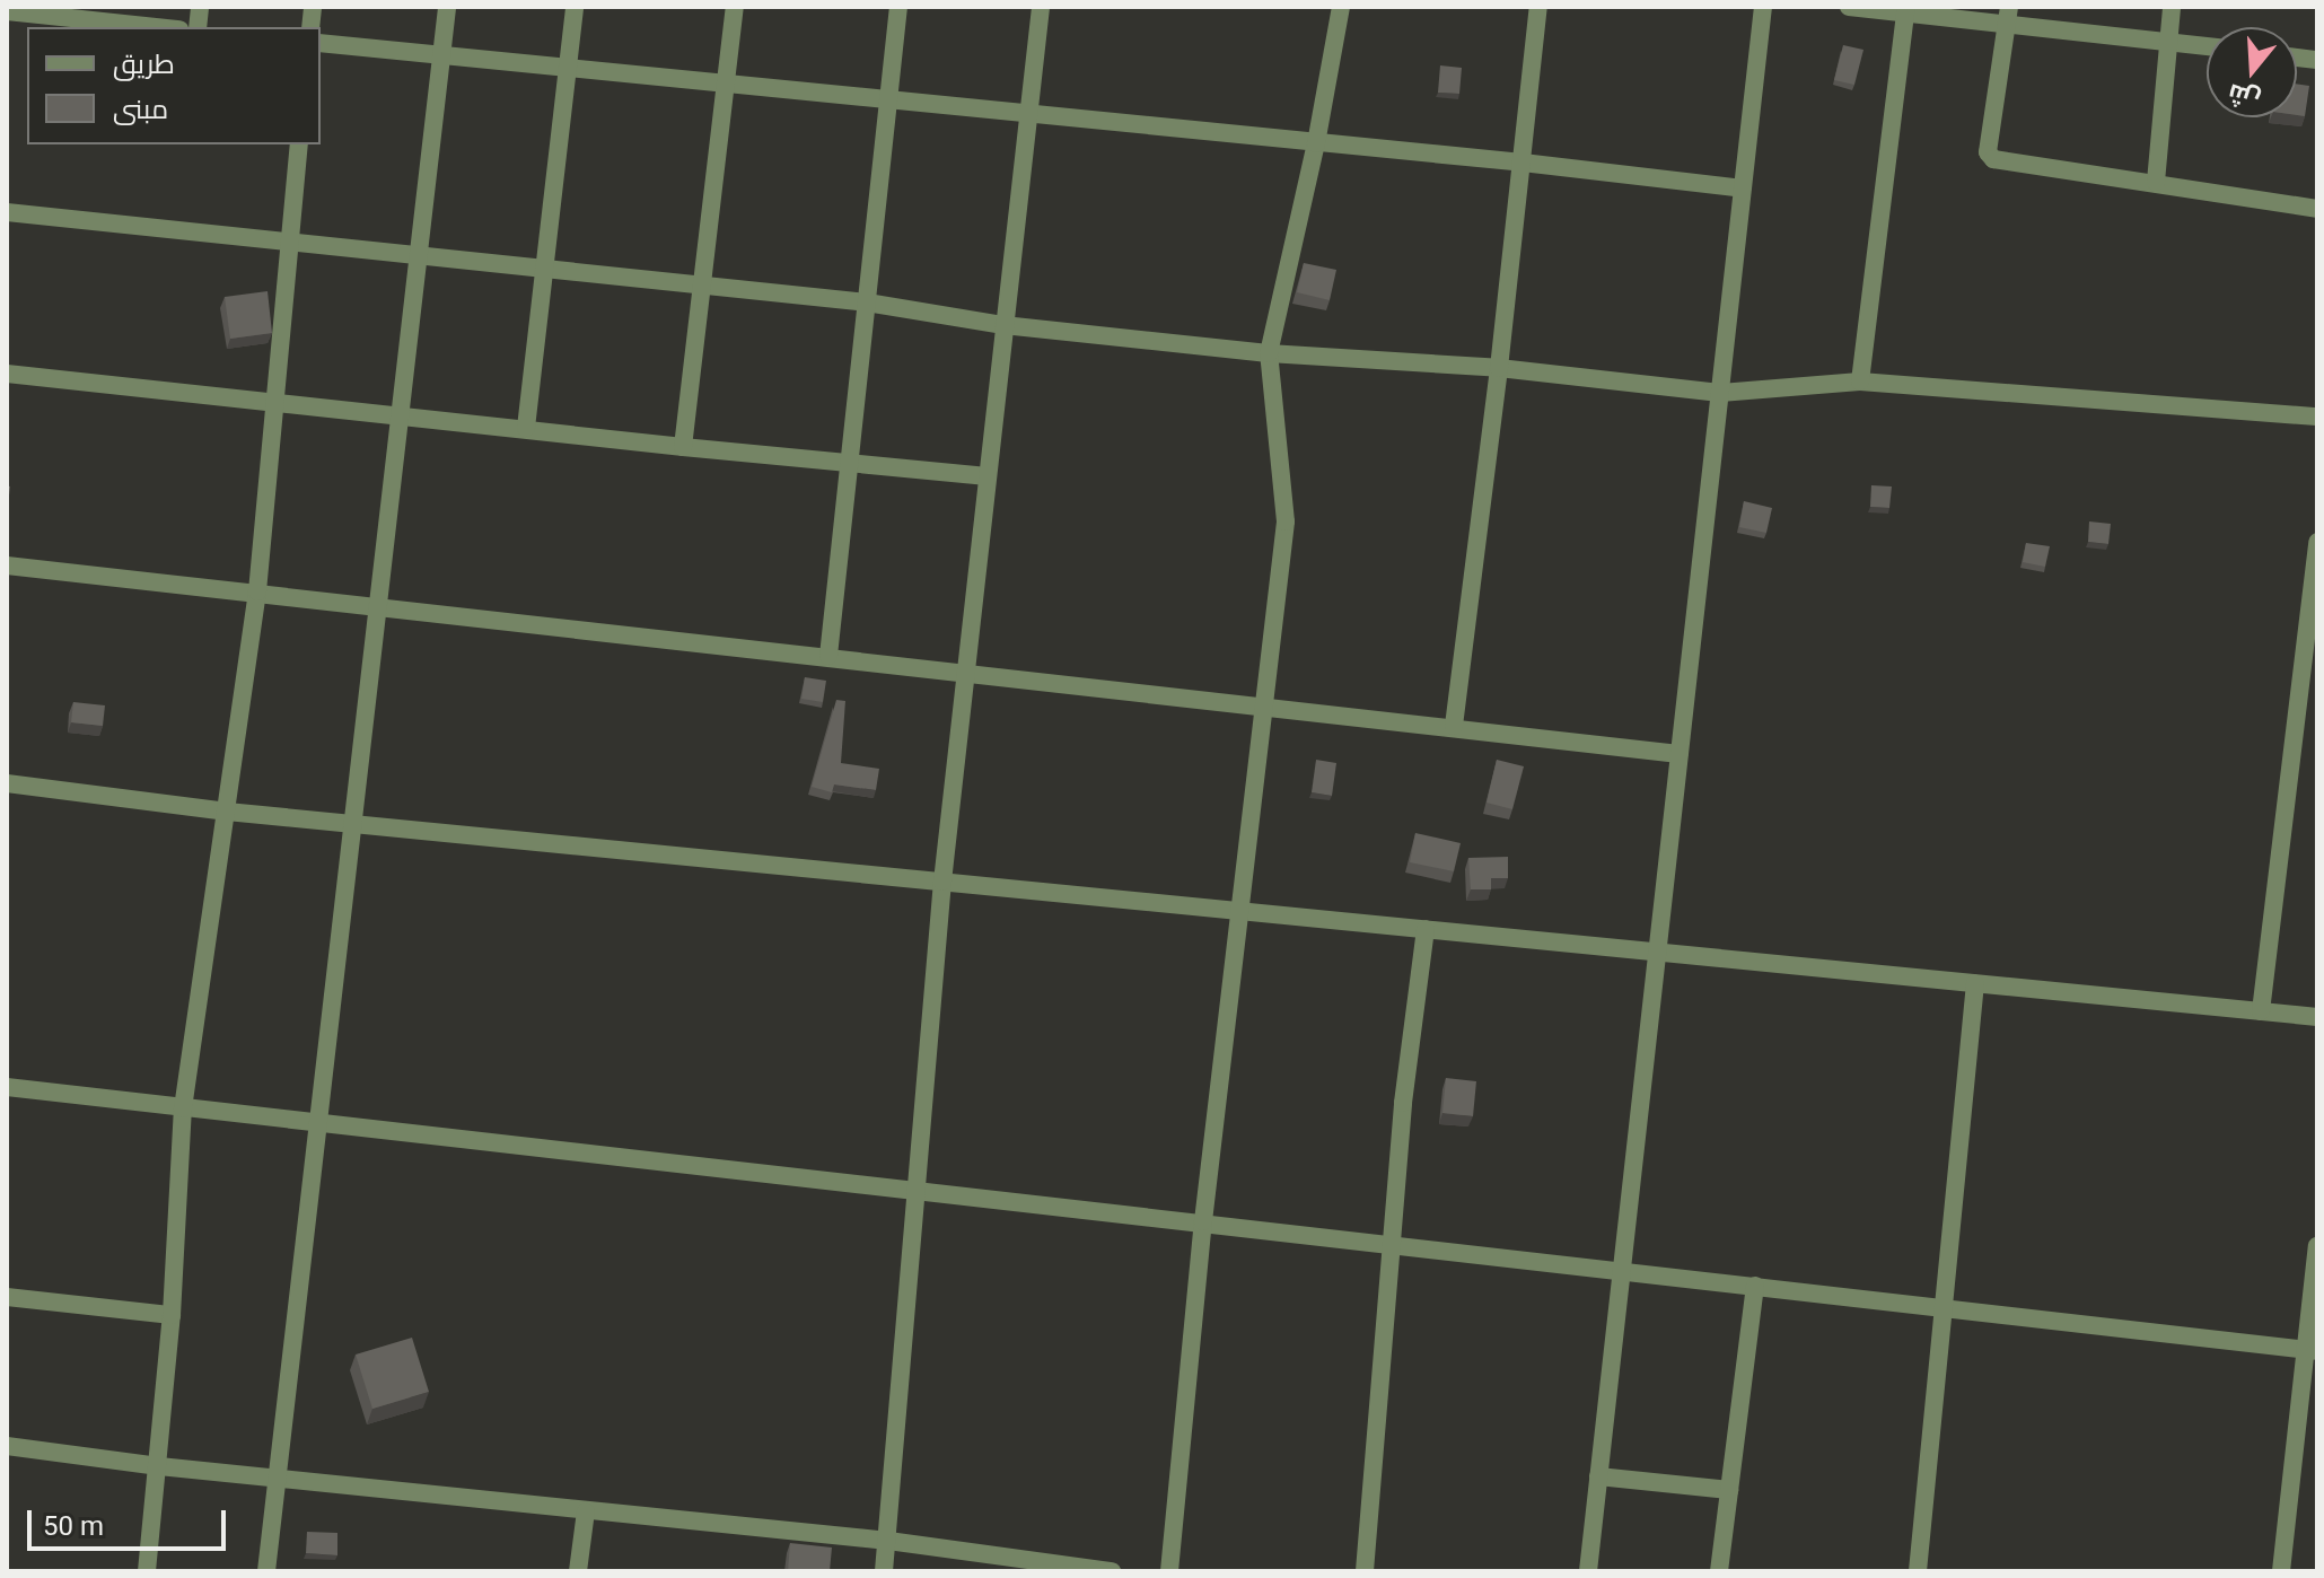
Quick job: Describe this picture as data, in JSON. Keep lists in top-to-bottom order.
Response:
{
  "legend": ["طريق", "مبنى"],
  "scale_bar": "50 m",
  "north": "bottom"
}
